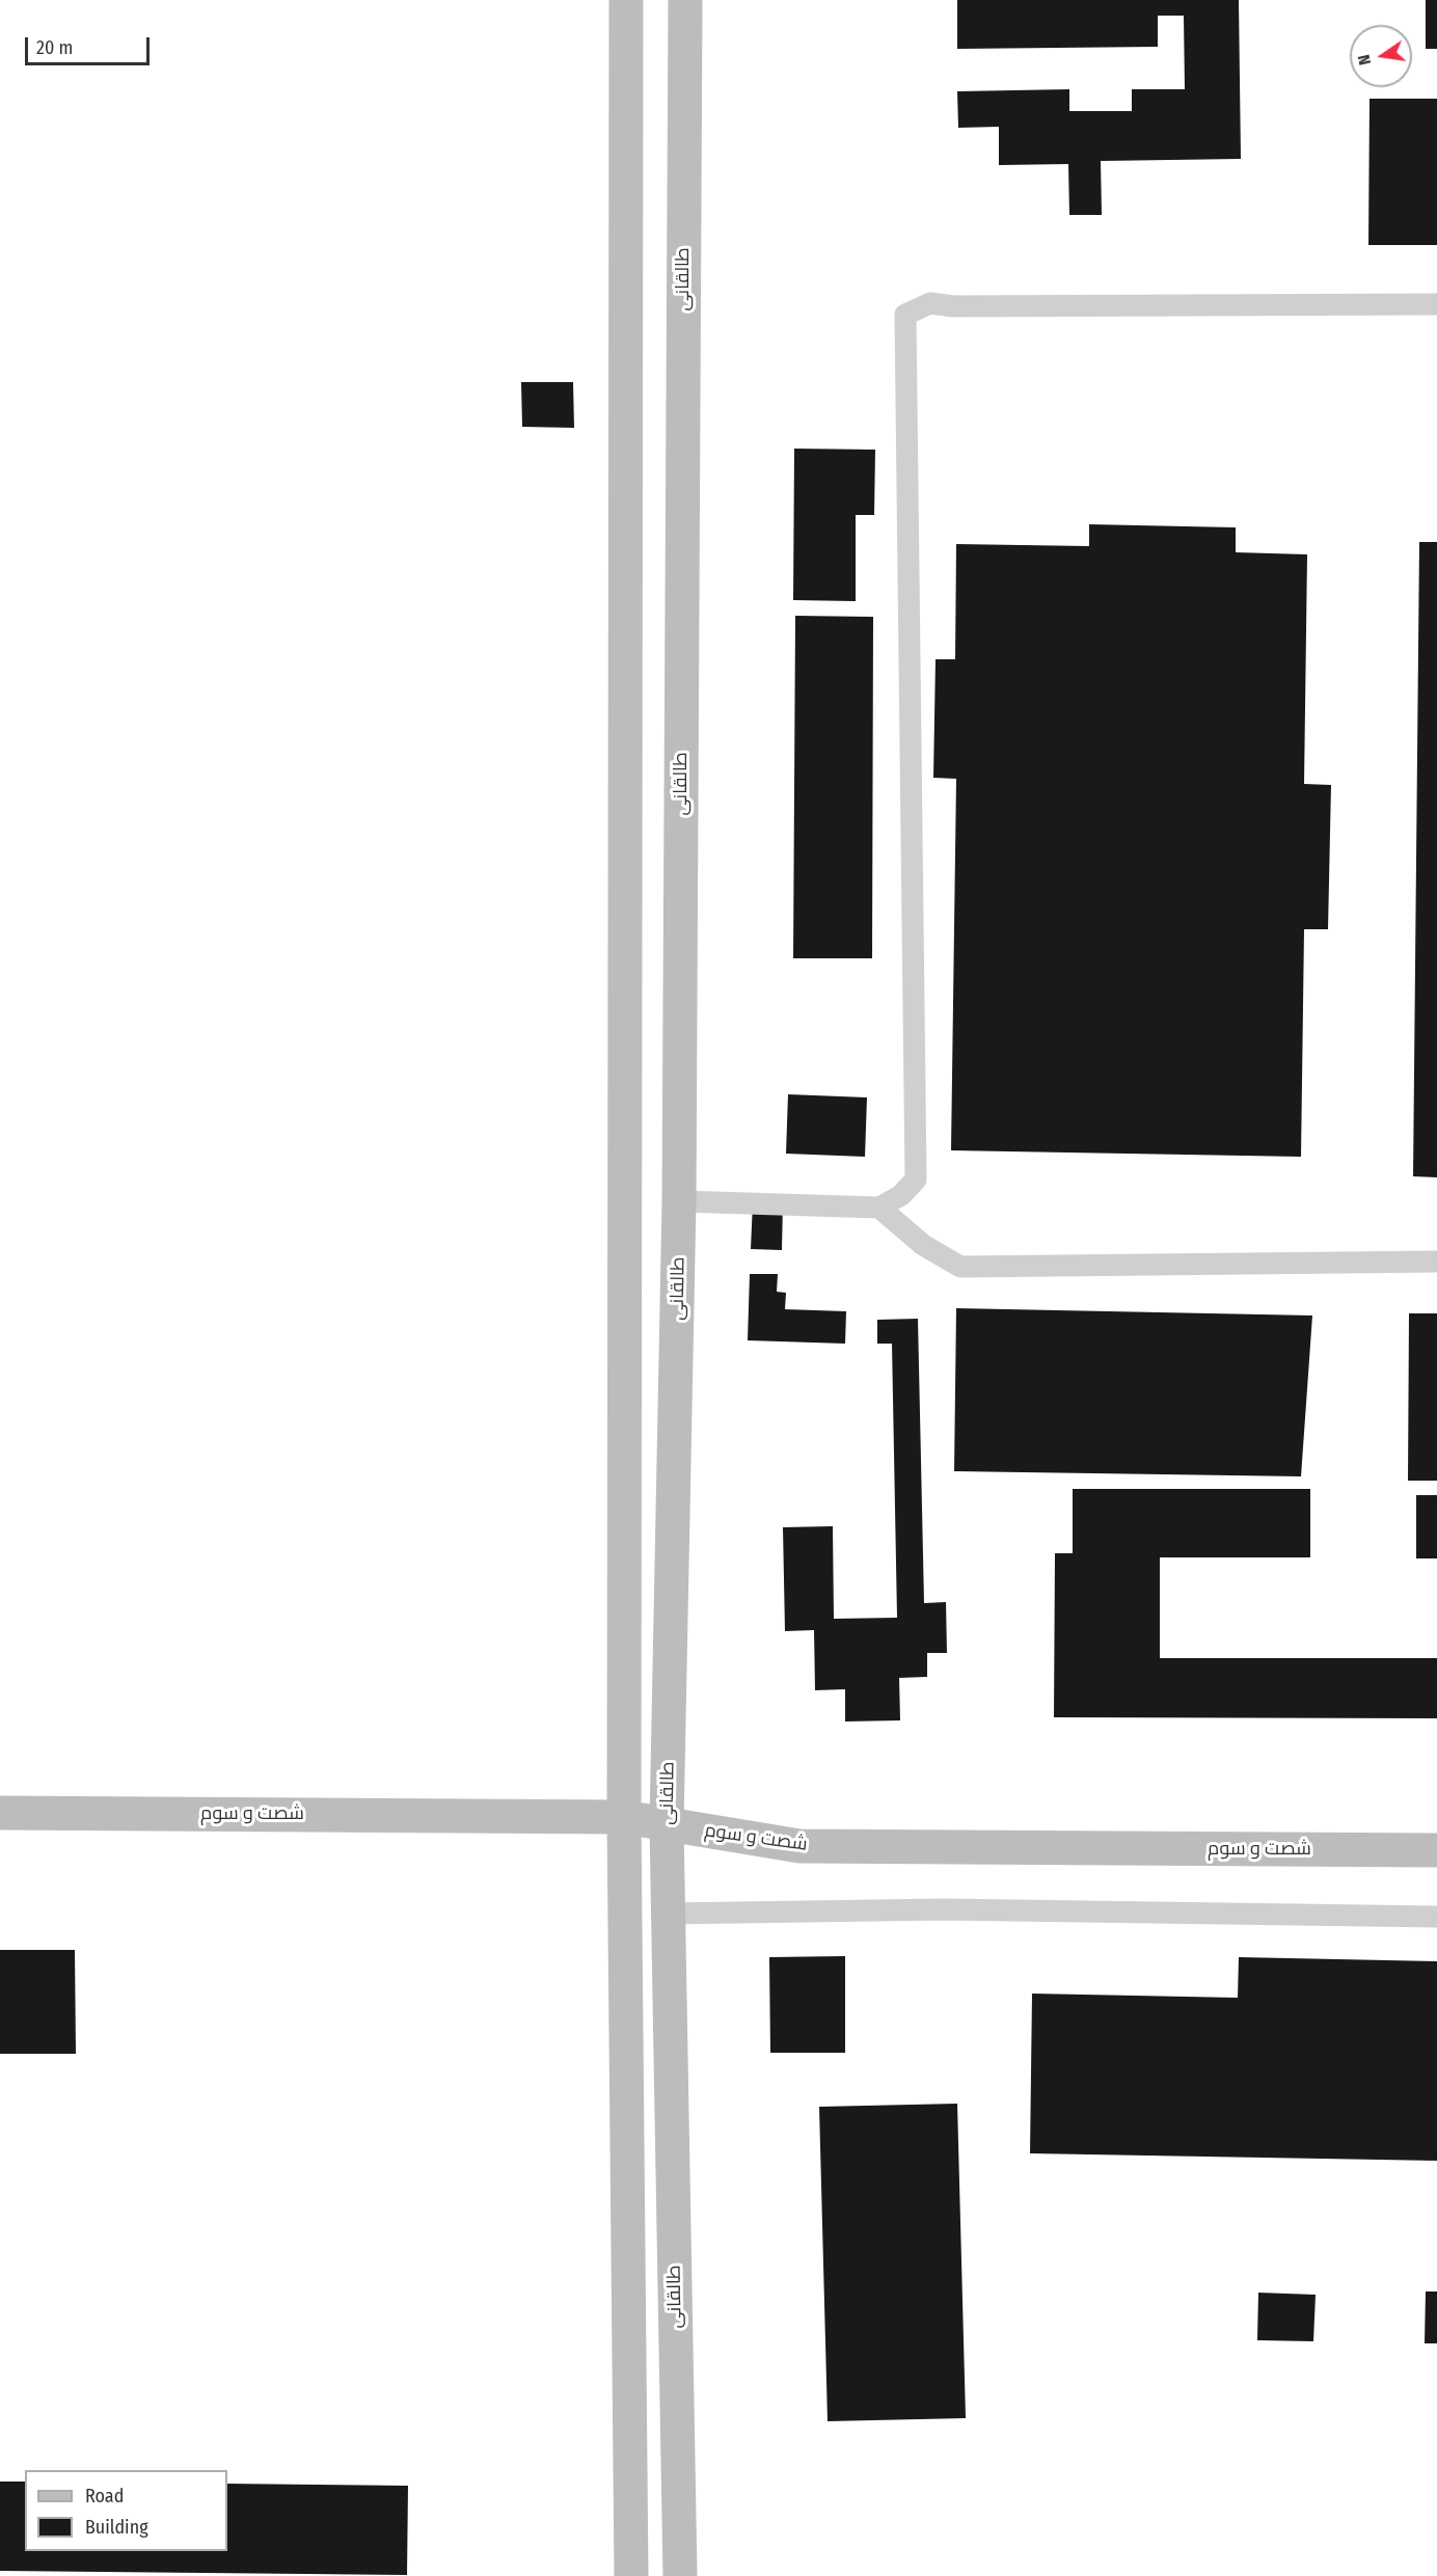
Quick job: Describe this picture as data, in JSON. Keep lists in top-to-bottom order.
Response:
{
  "streets": {
    "street": ["طالقانی", "شصت و سوم"]
  },
  "crossings": [
    ["طالقانی", "شصت و سوم"]
  ],
  "legend": ["Road", "Building"],
  "scale_bar": "20 m",
  "north": "left"
}
